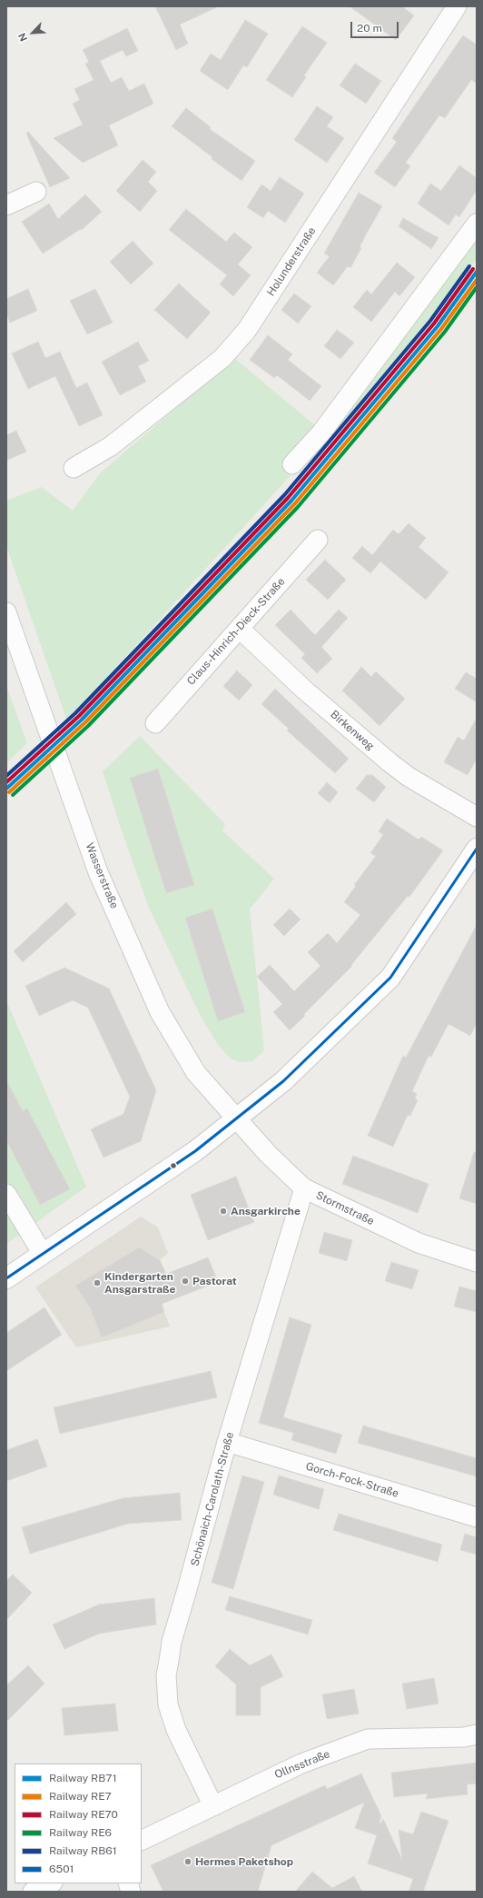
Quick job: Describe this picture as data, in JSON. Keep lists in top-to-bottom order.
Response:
{
  "streets": {
    "street": [
      "Holunderstraße",
      "Claus-Hinrich-Dieck-Straße",
      "Birkenweg",
      "Wasserstraße",
      "Stormstraße",
      "Gorch-Fock-Straße",
      "Schönaich-Carolath-Straße",
      "Ollnsstraße"
    ]
  },
  "crossings": [
    ["Claus-Hinrich-Dieck-Straße", "Birkenweg"],
    ["Wasserstraße", "Stormstraße"],
    ["Stormstraße", "Schönaich-Carolath-Straße"],
    ["Gorch-Fock-Straße", "Schönaich-Carolath-Straße"],
    ["Schönaich-Carolath-Straße", "Ollnsstraße"]
  ],
  "places": [
    "Ansgarkirche",
    "Pastorat",
    "Kindergarten Ansgarstraße",
    "Hermes Paketshop"
  ],
  "lines": [
    "rail line RB61",
    "rail line RE70",
    "rail line RB71",
    "rail line RE7",
    "rail line RE6",
    "transit line 6501"
  ],
  "legend": [
    "Railway RB71",
    "Railway RE7",
    "Railway RE70",
    "Railway RE6",
    "Railway RB61",
    "6501"
  ],
  "scale_bar": "20 m",
  "north": "bottom left"
}
